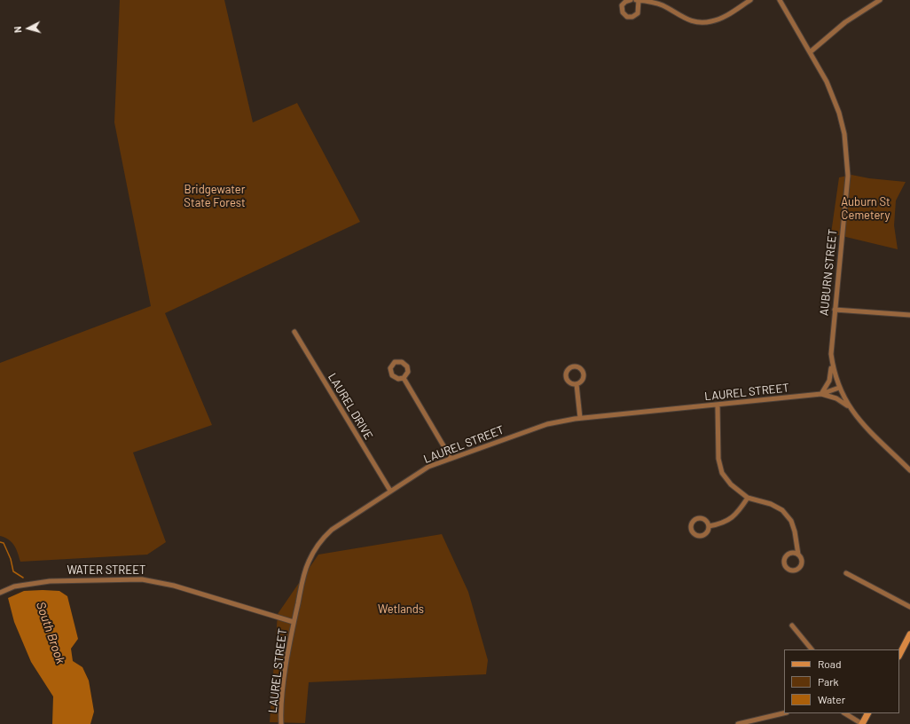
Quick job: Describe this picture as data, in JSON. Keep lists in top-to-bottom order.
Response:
{
  "streets": {
    "street": [
      "AUBURN STREET",
      "LAUREL STREET",
      "LAUREL DRIVE",
      "WATER STREET"
    ]
  },
  "crossings": [
    ["AUBURN STREET", "LAUREL STREET"],
    ["LAUREL STREET", "LAUREL DRIVE"],
    ["LAUREL STREET", "WATER STREET"]
  ],
  "water": ["South Brook"],
  "parks": ["Bridgewater State Forest", "Auburn St Cemetery", "Wetlands"],
  "legend": ["Road", "Park", "Water"],
  "north": "left"
}
